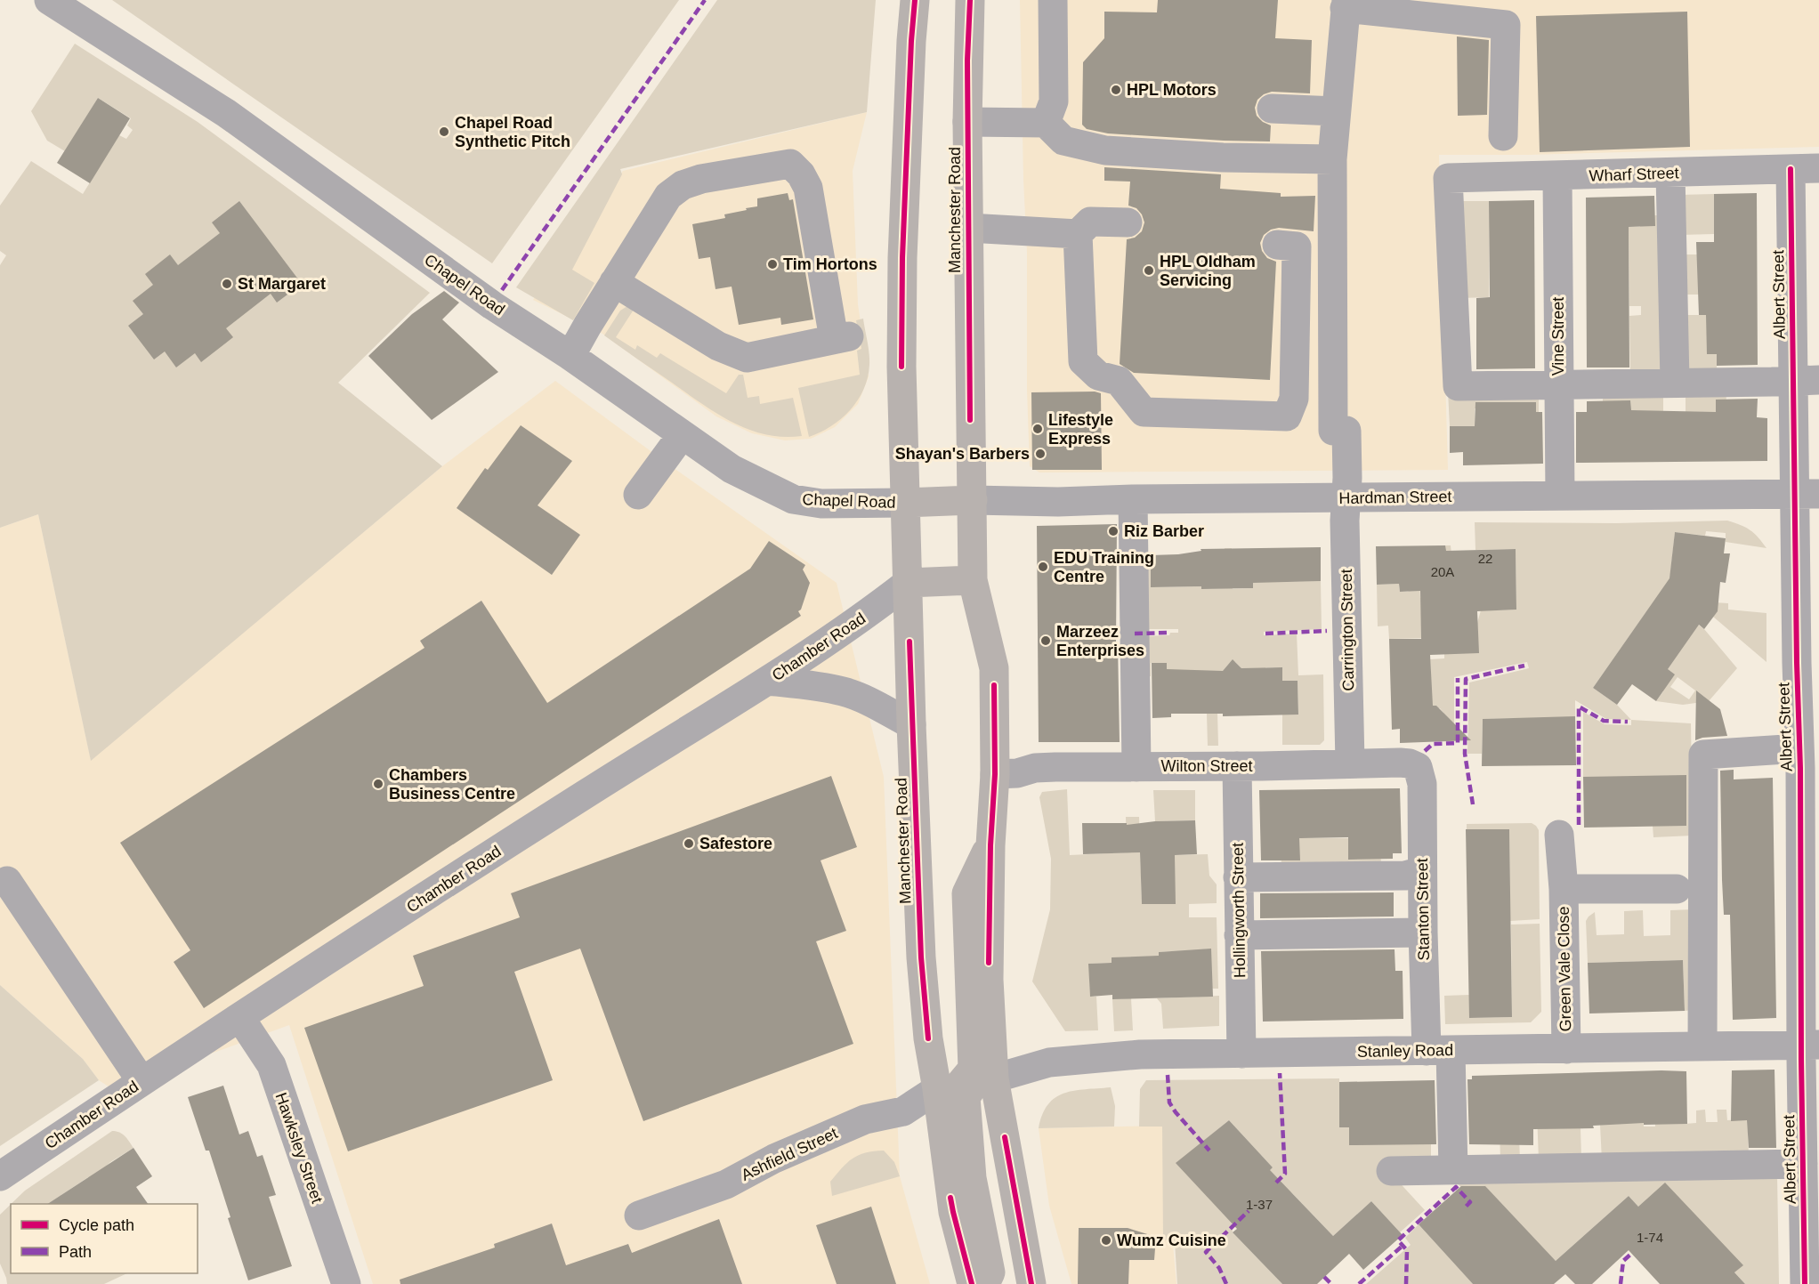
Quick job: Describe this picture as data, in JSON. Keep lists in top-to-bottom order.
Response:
{
  "streets": {
    "highway": ["Manchester Road"],
    "street": [
      "Wharf Street",
      "Chapel Road",
      "Albert Street",
      "Vine Street",
      "Hardman Street",
      "Carrington Street",
      "Chamber Road",
      "Wilton Street",
      "Stanton Street",
      "Hollingworth Street",
      "Green Vale Close",
      "Stanley Road",
      "Hawksley Street",
      "Ashfield Street"
    ]
  },
  "crossings": [
    ["Wharf Street", "Albert Street"],
    ["Wharf Street", "Vine Street"],
    ["Manchester Road", "Chapel Road"],
    ["Manchester Road", "Hardman Street"],
    ["Manchester Road", "Chamber Road"],
    ["Manchester Road", "Wilton Street"],
    ["Manchester Road", "Stanley Road"],
    ["Manchester Road", "Ashfield Street"],
    ["Albert Street", "Hardman Street"],
    ["Albert Street", "Stanley Road"],
    ["Vine Street", "Hardman Street"],
    ["Hardman Street", "Carrington Street"],
    ["Carrington Street", "Wilton Street"],
    ["Chamber Road", "Hawksley Street"],
    ["Wilton Street", "Stanton Street"],
    ["Wilton Street", "Hollingworth Street"],
    ["Stanton Street", "Stanley Road"],
    ["Hollingworth Street", "Stanley Road"],
    ["Green Vale Close", "Stanley Road"],
    ["Stanley Road", "Ashfield Street"]
  ],
  "places": [
    "HPL Motors",
    "Chapel Road Synthetic Pitch",
    "Tim Hortons",
    "HPL Oldham Servicing",
    "St Margaret",
    "Lifestyle Express",
    "Shayan's Barbers",
    "Riz Barber",
    "EDU Training Centre",
    "Marzeez Enterprises",
    "Chambers Business Centre",
    "Safestore",
    "Wumz Cuisine"
  ],
  "house_numbers": [
    "22",
    "20A",
    "1-37",
    "1-74"
  ],
  "legend": ["Cycle path", "Path"]
}
